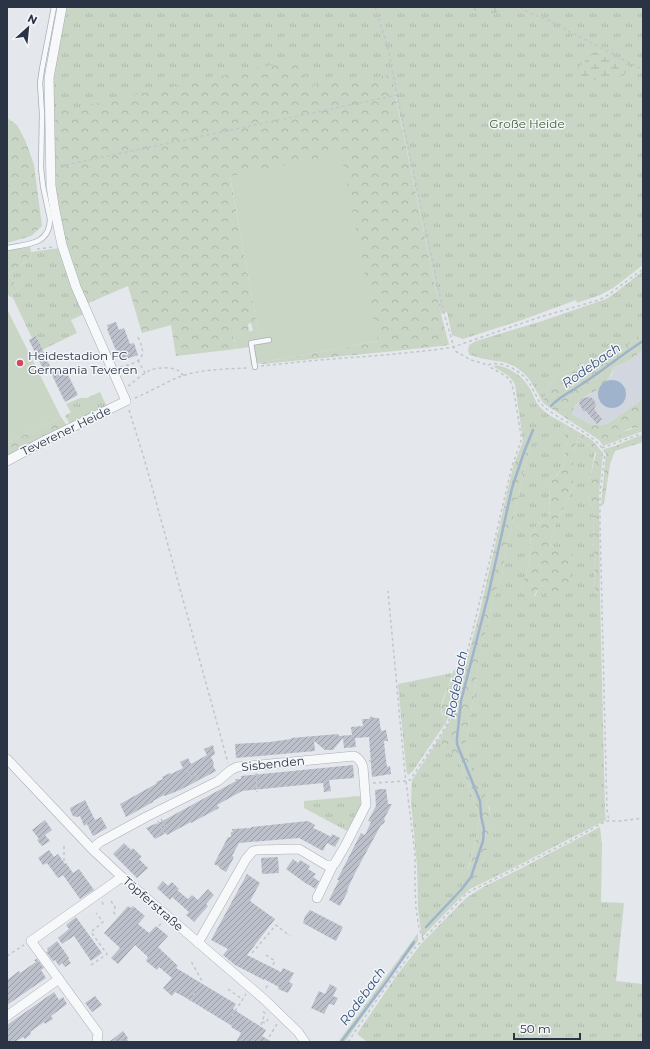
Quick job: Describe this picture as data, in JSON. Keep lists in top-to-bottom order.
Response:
{
  "streets": {
    "street": ["Teverener Heide", "Sisbenden", "Töpferstraße"]
  },
  "crossings": [
    ["Sisbenden", "Töpferstraße"]
  ],
  "water": ["Rodebach"],
  "parks": ["Große Heide"],
  "places": ["Heidestadion FC Germania Teveren"],
  "scale_bar": "50 m",
  "north": "top right"
}
